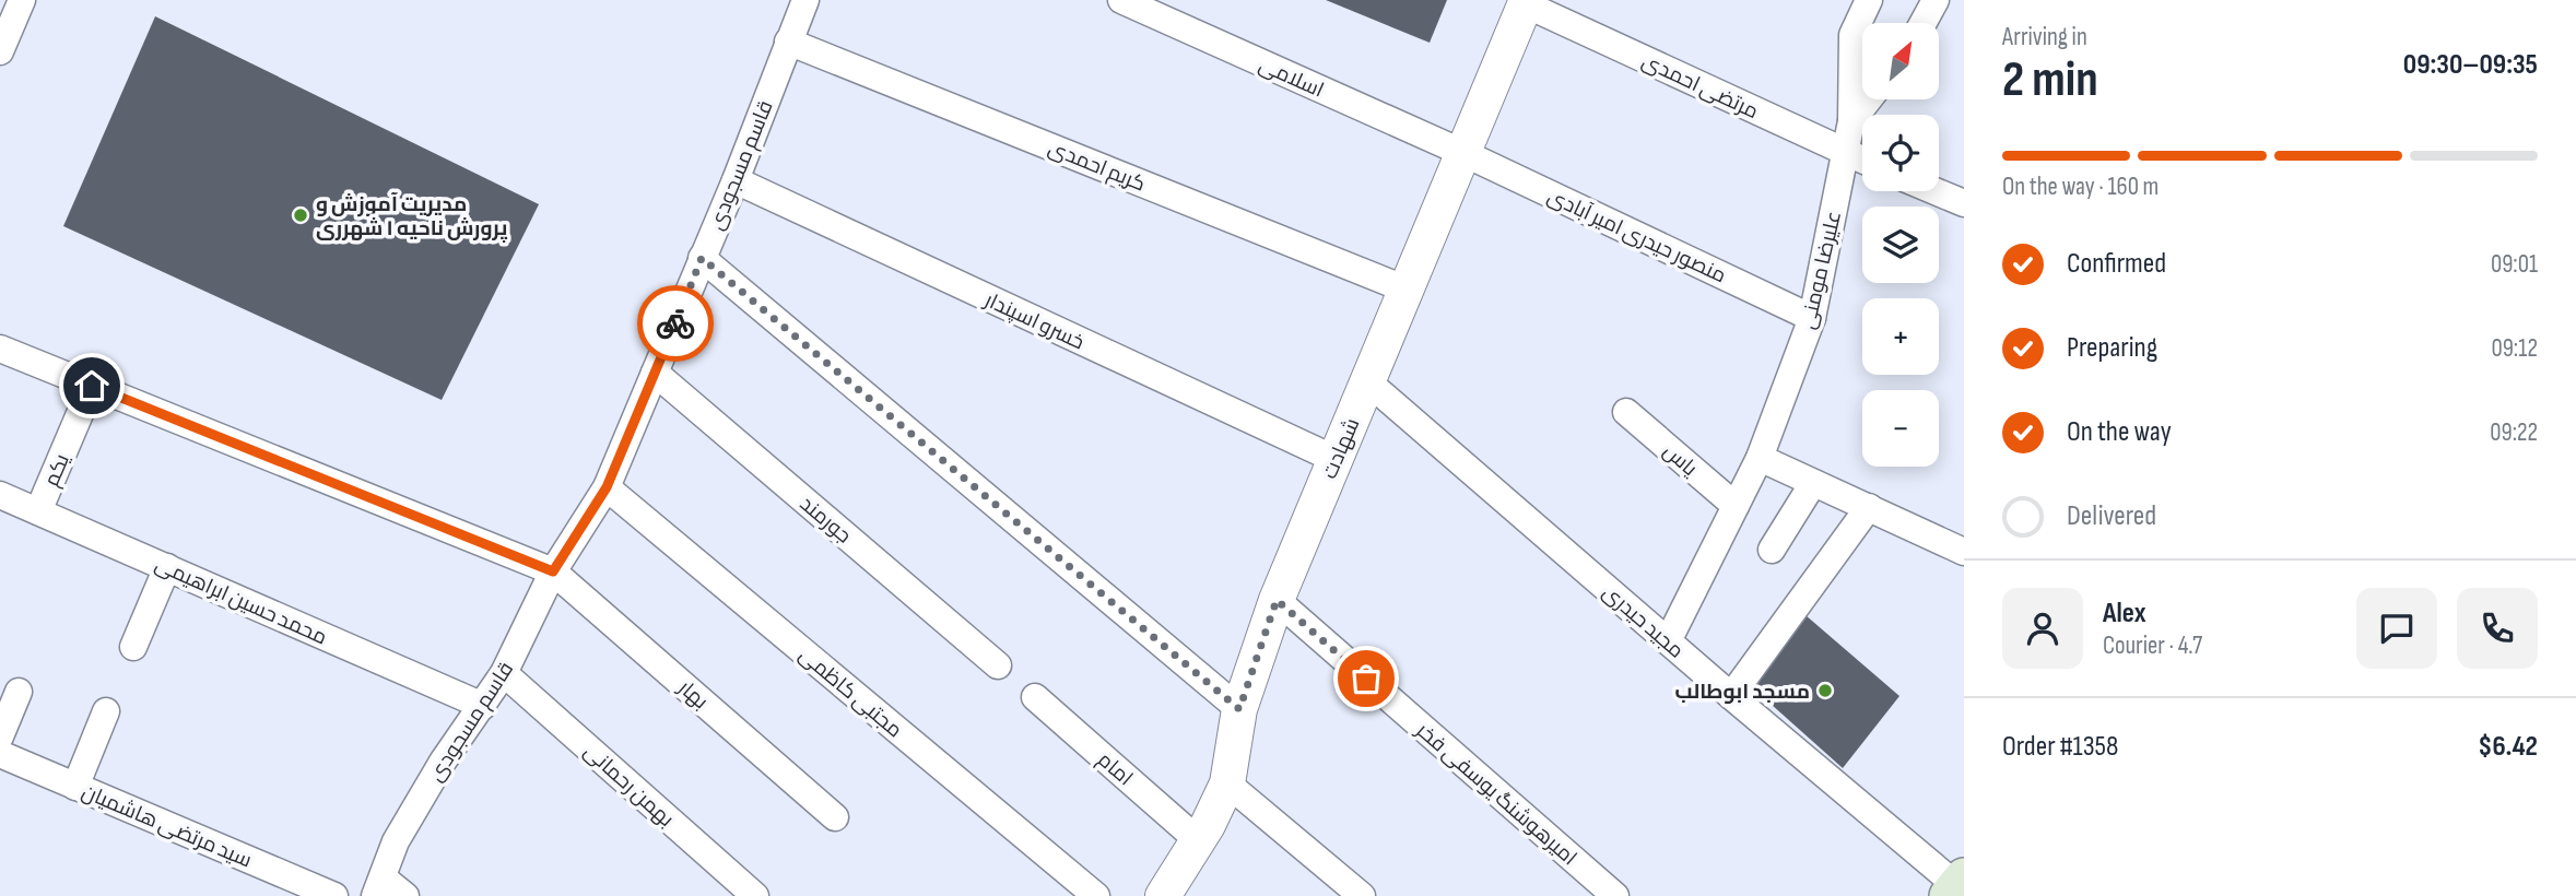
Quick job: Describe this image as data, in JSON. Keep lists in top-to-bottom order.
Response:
{
  "streets": {
    "street": [
      "اسلامی",
      "مرتضی احمدی",
      "قاسم مسجودی",
      "کریم احمدی",
      "منصور حیدری امیر آبادی",
      "علیرضا مومنی",
      "خسرو اسپندار",
      "شهادت",
      "یاس",
      "یکم",
      "جورمند",
      "محمد حسین ابراهیمی",
      "مجید حیدری",
      "مجتبی کاظمی",
      "بهار",
      "امام",
      "بهمن رحمانی",
      "امیرهوشنگ یوسفی فخر",
      "سید مرتضی هاشمیان"
    ]
  },
  "crossings": [
    ["اسلامی", "منصور حیدری امیر آبادی"],
    ["اسلامی", "شهادت"],
    ["مرتضی احمدی", "علیرضا مومنی"],
    ["مرتضی احمدی", "شهادت"],
    ["قاسم مسجودی", "کریم احمدی"],
    ["قاسم مسجودی", "خسرو اسپندار"],
    ["قاسم مسجودی", "جورمند"],
    ["قاسم مسجودی", "محمد حسین ابراهیمی"],
    ["قاسم مسجودی", "مجتبی کاظمی"],
    ["قاسم مسجودی", "بهار"],
    ["قاسم مسجودی", "بهمن رحمانی"],
    ["کریم احمدی", "شهادت"],
    ["منصور حیدری امیر آبادی", "علیرضا مومنی"],
    ["منصور حیدری امیر آبادی", "شهادت"],
    ["علیرضا مومنی", "یاس"],
    ["علیرضا مومنی", "مجید حیدری"],
    ["خسرو اسپندار", "شهادت"],
    ["شهادت", "مجید حیدری"],
    ["شهادت", "امام"],
    ["شهادت", "امیرهوشنگ یوسفی فخر"],
    ["یکم", "محمد حسین ابراهیمی"],
    ["یکم", "بهار"]
  ],
  "places": ["مدیریت آموزش و پرورش ناحیه ۱ شهرری", "مسجد ابوطالب"],
  "north": "top right",
  "page": {
    "heading": ["2 min", "Arriving in", "09:30–09:35"],
    "panel": [
      "Alex",
      "Courier · 4.7",
      "Order #1358",
      "$6.42"
    ],
    "map_buttons": ["+", "−"],
    "bar": "On the way · 160 m",
    "list": [
      ["Confirmed", "09:01"],
      ["Preparing", "09:12"],
      ["On the way", "09:22"],
      "Delivered"
    ]
  }
}
